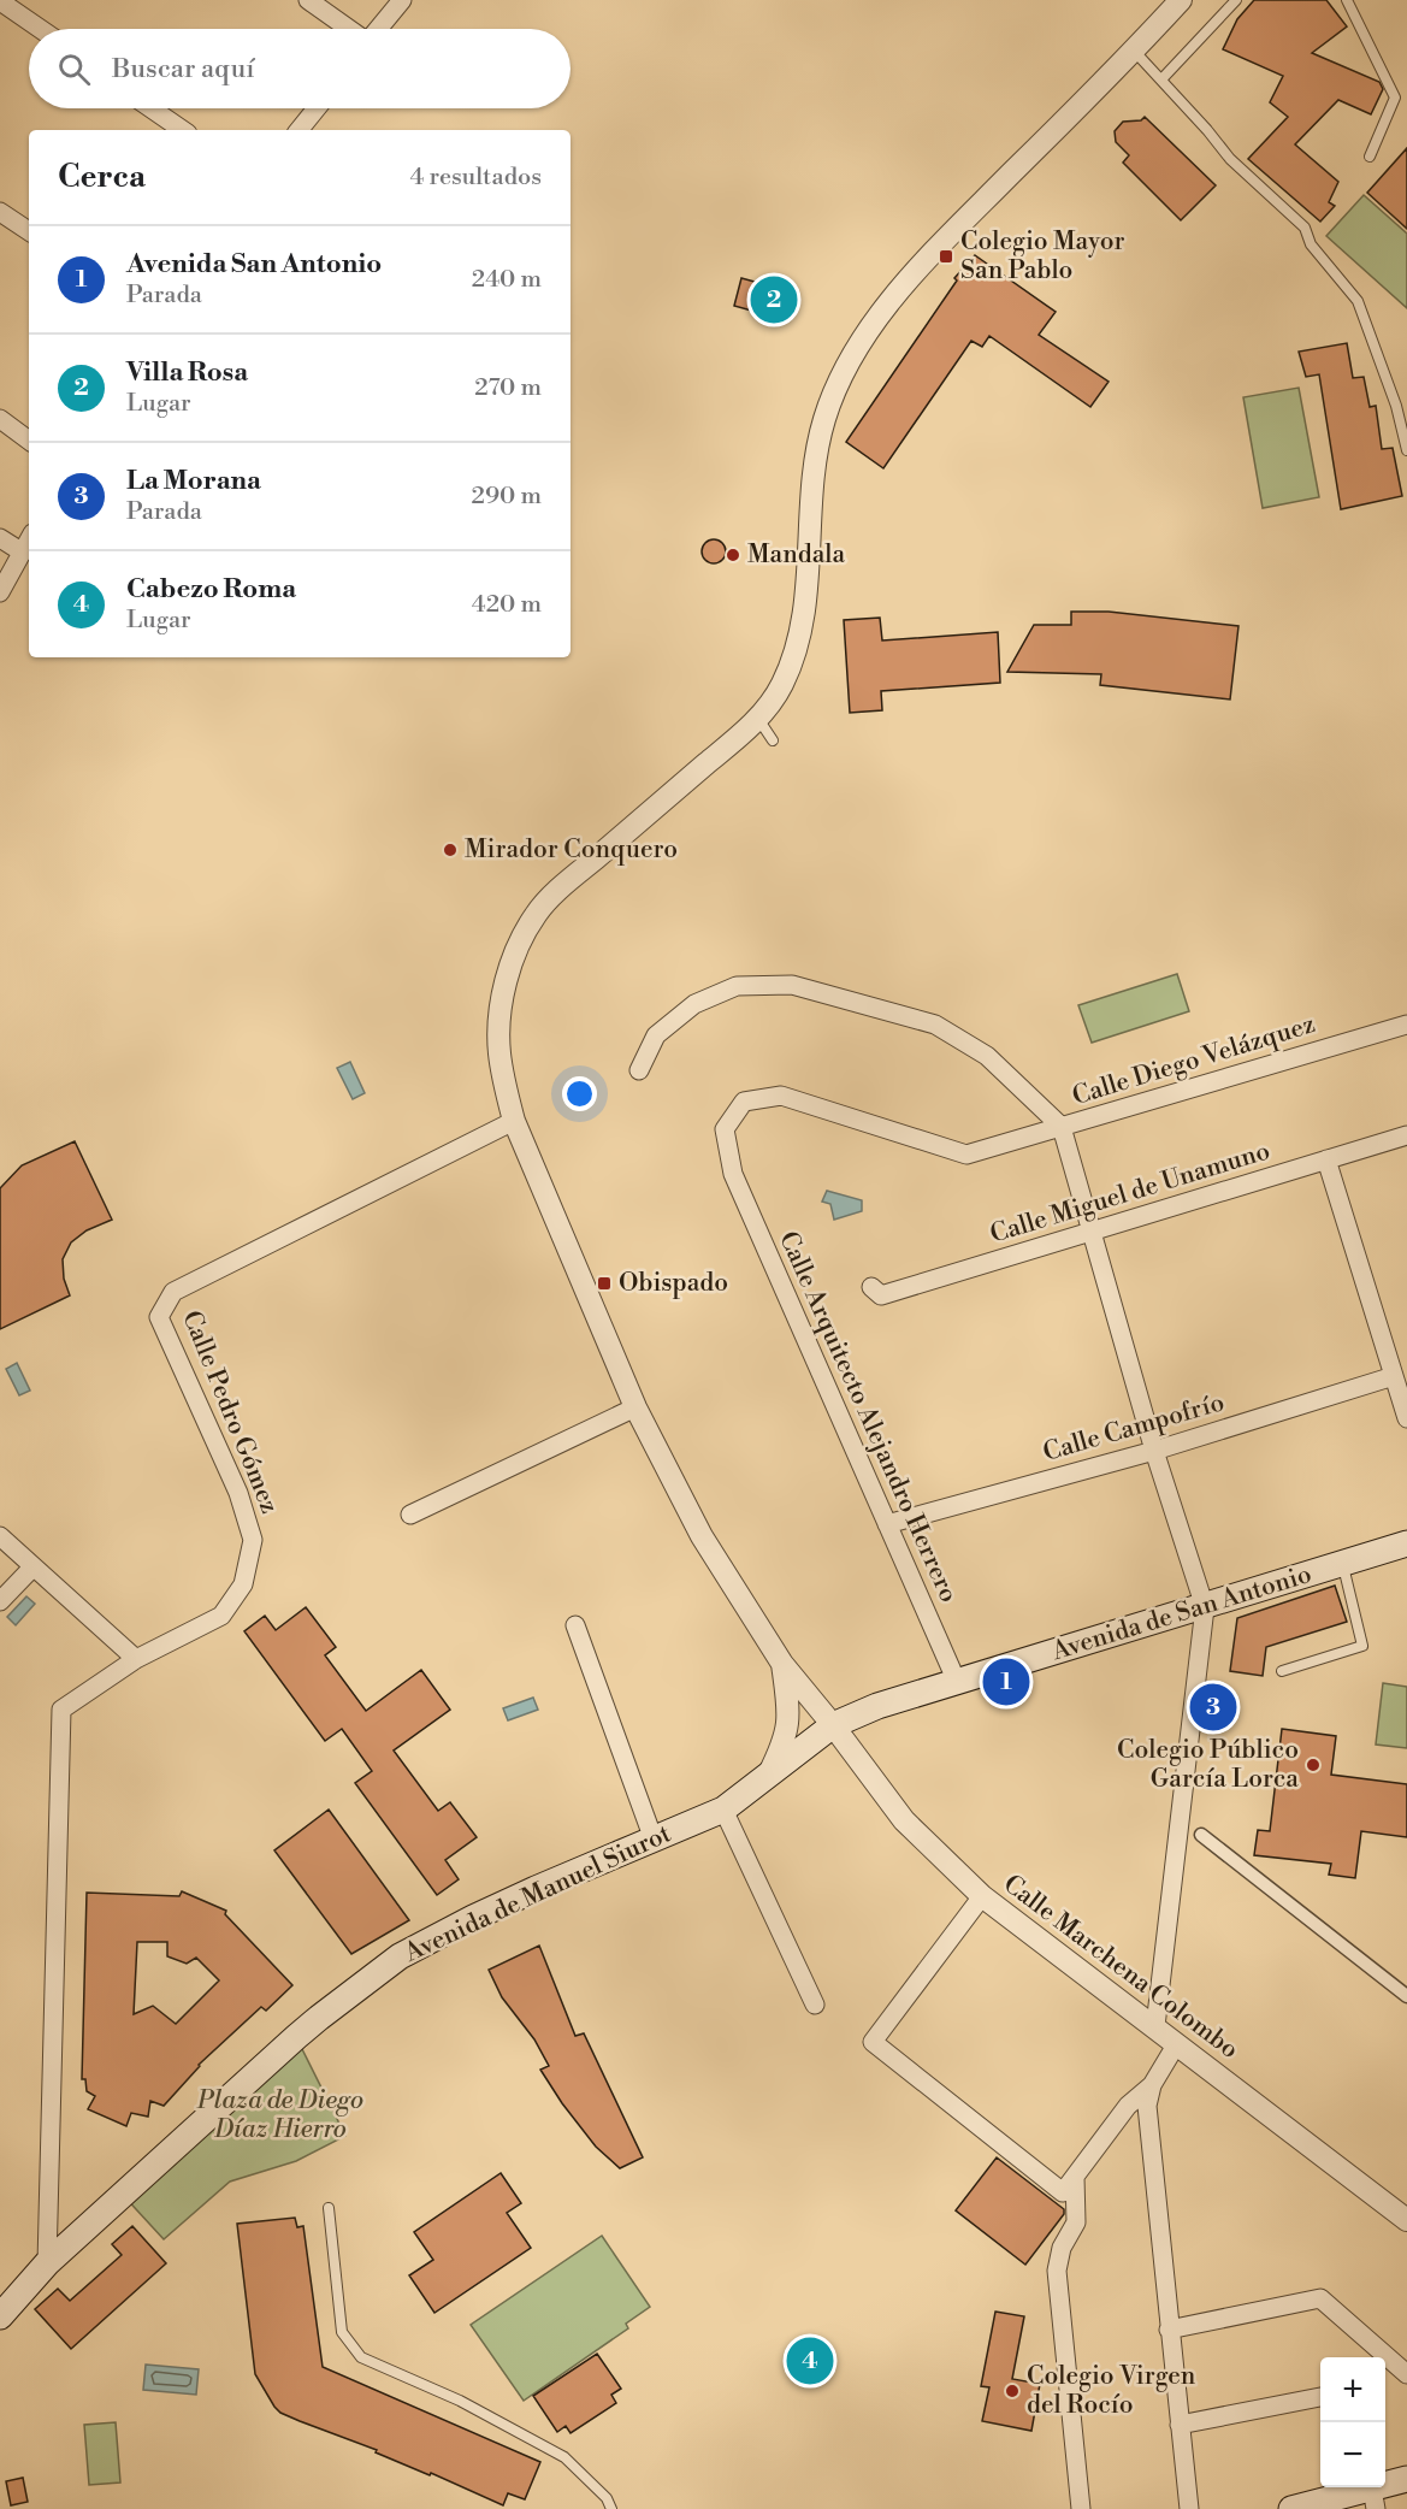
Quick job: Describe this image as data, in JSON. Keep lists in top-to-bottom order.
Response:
{
  "streets": {
    "main road": ["Avenida de San Antonio", "Avenida de Manuel Siurot"],
    "street": [
      "Calle Diego Velázquez",
      "Calle Miguel de Unamuno",
      "Calle Pedro Gómez",
      "Calle Arquitecto Alejandro Herrero",
      "Calle Campofrío",
      "Calle Marchena Colombo"
    ]
  },
  "crossings": [
    ["Calle Diego Velázquez", "Calle Arquitecto Alejandro Herrero"],
    ["Calle Pedro Gómez", "Avenida de Manuel Siurot"],
    ["Calle Arquitecto Alejandro Herrero", "Calle Campofrío"],
    ["Calle Arquitecto Alejandro Herrero", "Avenida de San Antonio"],
    ["Avenida de San Antonio", "Avenida de Manuel Siurot"],
    ["Avenida de San Antonio", "Calle Marchena Colombo"],
    ["Avenida de Manuel Siurot", "Calle Marchena Colombo"]
  ],
  "parks": ["Plaza de Diego Díaz Hierro"],
  "places": {
    "transit": ["Colegio Mayor San Pablo", "Obispado"],
    "other": [
      "Mandala",
      "Mirador Conquero",
      "Colegio Público García Lorca",
      "Colegio Virgen del Rocío"
    ]
  },
  "page": {
    "search": "Buscar aquí",
    "heading": ["Cerca", "4 resultados"],
    "list": [
      {
        "mark": "1",
        "name": "Avenida San Antonio",
        "note": "Parada",
        "value": "240 m"
      },
      {
        "mark": "2",
        "name": "Villa Rosa",
        "note": "Lugar",
        "value": "270 m"
      },
      {
        "mark": "3",
        "name": "La Morana",
        "note": "Parada",
        "value": "290 m"
      },
      {
        "mark": "4",
        "name": "Cabezo Roma",
        "note": "Lugar",
        "value": "420 m"
      }
    ],
    "pins": [
      "2",
      "1",
      "3",
      "4"
    ],
    "map_buttons": ["+", "−"]
  }
}
